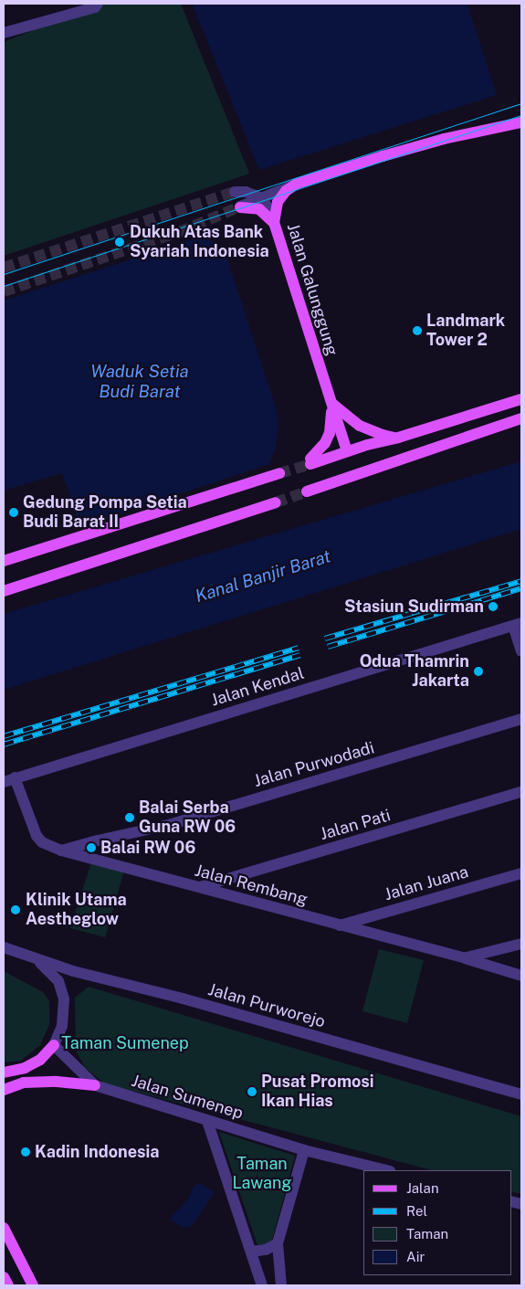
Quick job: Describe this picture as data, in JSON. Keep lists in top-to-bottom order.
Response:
{
  "streets": {
    "main road": ["Jalan Galunggung"],
    "street": [
      "Jalan Kendal",
      "Jalan Purwodadi",
      "Jalan Pati",
      "Jalan Juana",
      "Jalan Rembang",
      "Jalan Purworejo",
      "Jalan Sumenep"
    ]
  },
  "crossings": [
    ["Jalan Kendal", "Jalan Rembang"],
    ["Jalan Purwodadi", "Jalan Rembang"],
    ["Jalan Pati", "Jalan Rembang"],
    ["Jalan Juana", "Jalan Rembang"]
  ],
  "water": ["Waduk Setia Budi Barat", "Kanal Banjir Barat"],
  "parks": ["Taman Sumenep", "Taman Lawang"],
  "places": [
    "Dukuh Atas Bank Syariah Indonesia",
    "Landmark Tower 2",
    "Gedung Pompa Setia Budi Barat II",
    "Stasiun Sudirman",
    "Odua Thamrin Jakarta",
    "Balai Serba Guna RW 06",
    "Balai RW 06",
    "Klinik Utama Aestheglow",
    "Pusat Promosi Ikan Hias",
    "Kadin Indonesia"
  ],
  "legend": [
    "Jalan",
    "Rel",
    "Taman",
    "Air"
  ]
}
